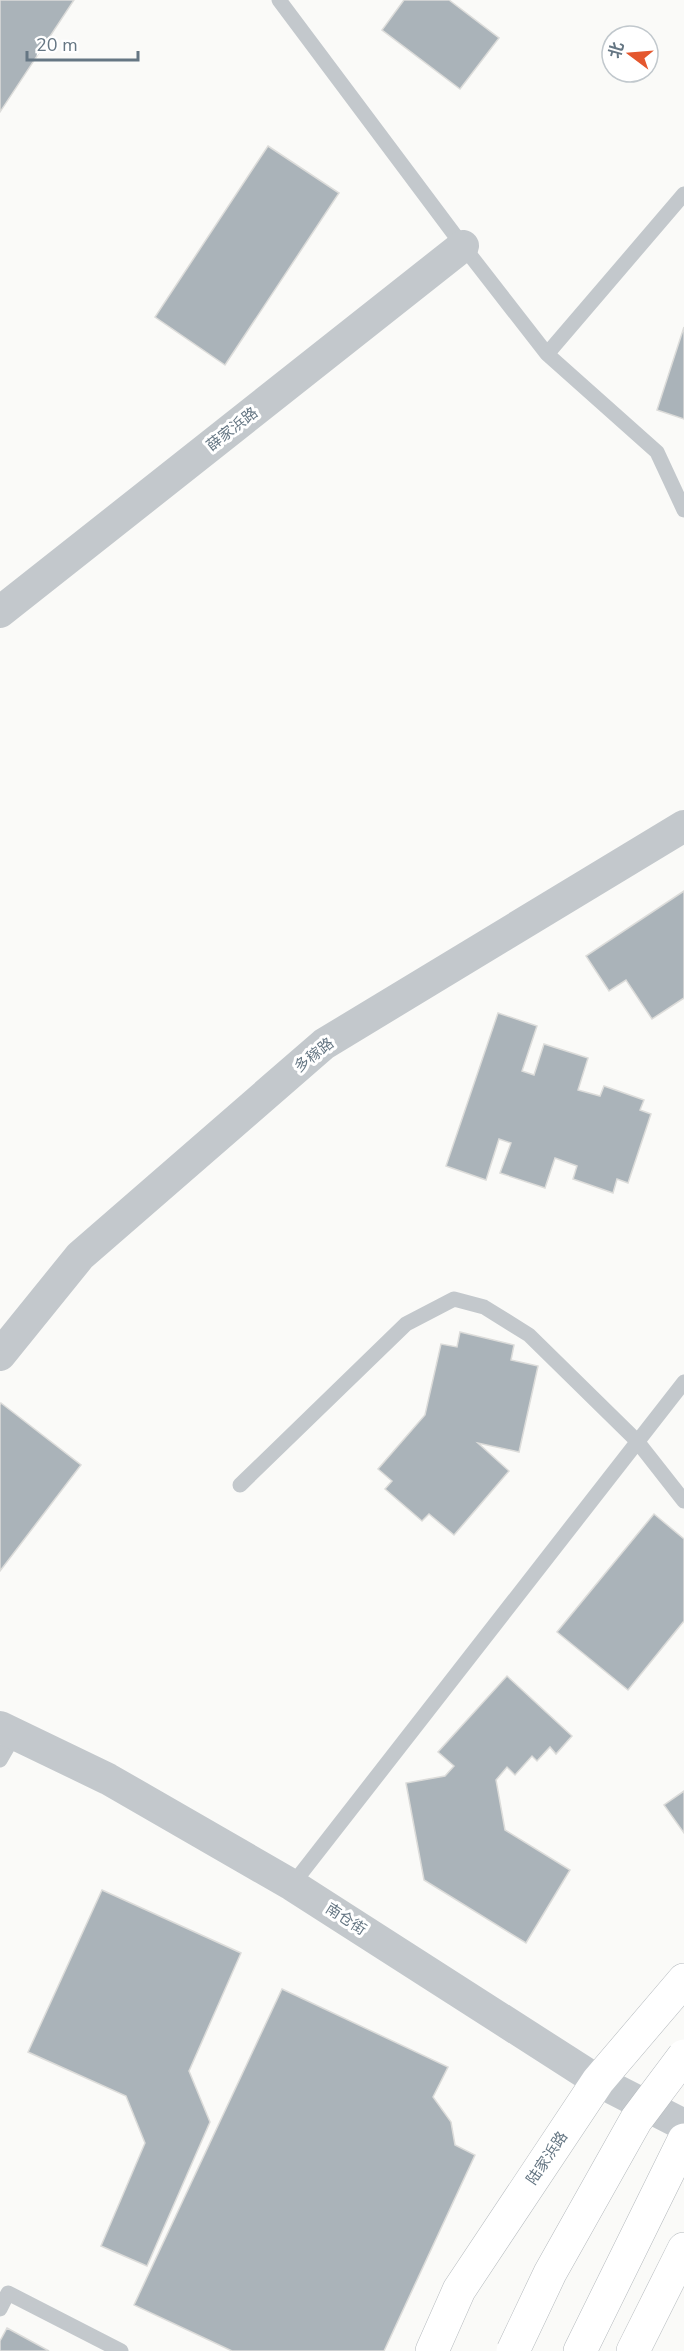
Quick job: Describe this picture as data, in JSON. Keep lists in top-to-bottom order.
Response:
{
  "streets": {
    "main road": ["陆家浜路"],
    "street": ["薛家浜路", "多稼路", "南仓街"]
  },
  "crossings": [
    ["南仓街", "陆家浜路"]
  ],
  "scale_bar": "20 m",
  "north": "left"
}
